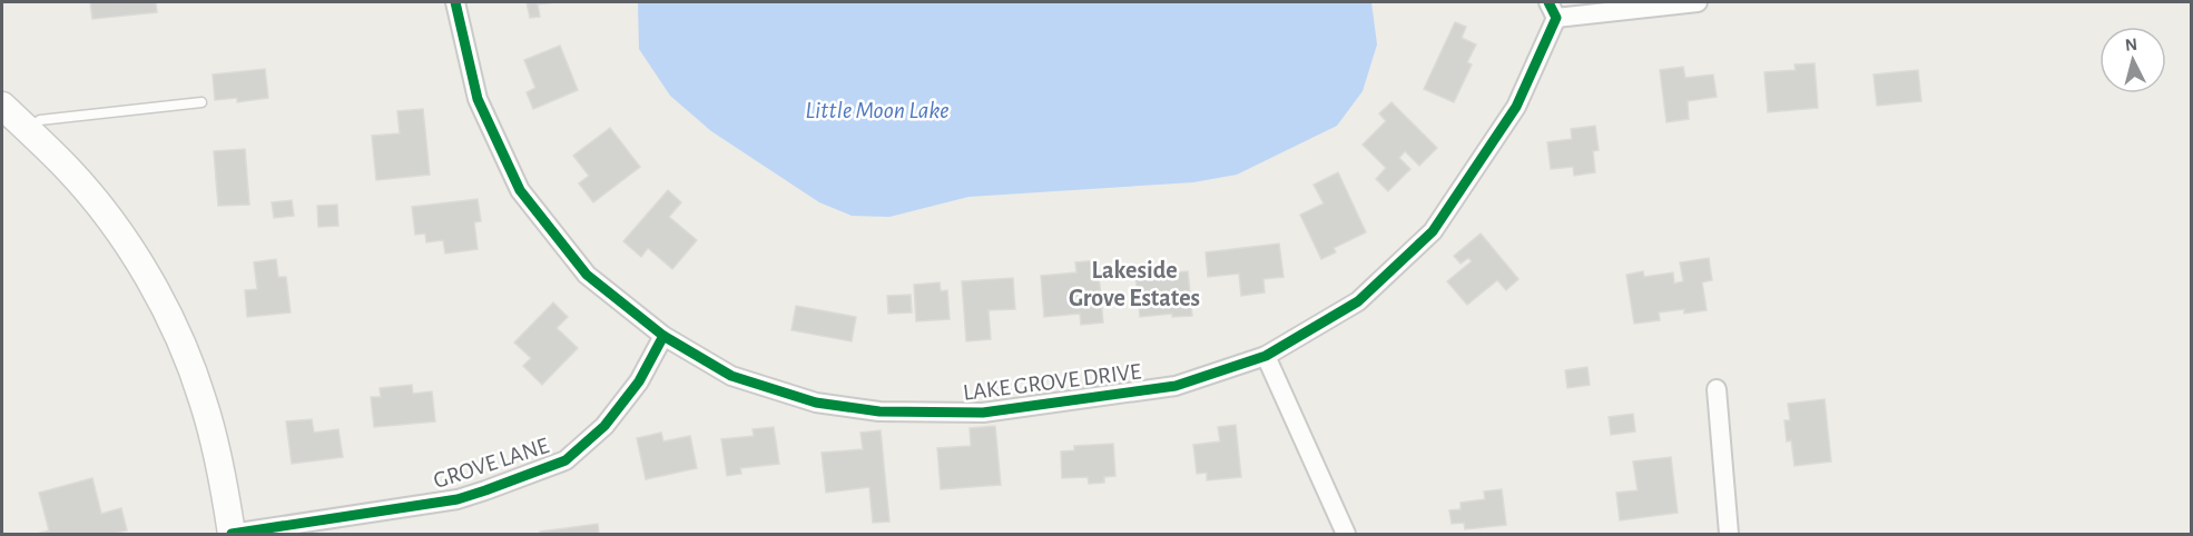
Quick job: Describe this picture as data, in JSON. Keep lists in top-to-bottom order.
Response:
{
  "streets": {
    "street": ["LAKE GROVE DRIVE", "GROVE LANE"]
  },
  "crossings": [
    ["LAKE GROVE DRIVE", "GROVE LANE"]
  ],
  "districts": ["Lakeside Grove Estates"],
  "water": ["Little Moon Lake"],
  "north": "top"
}
